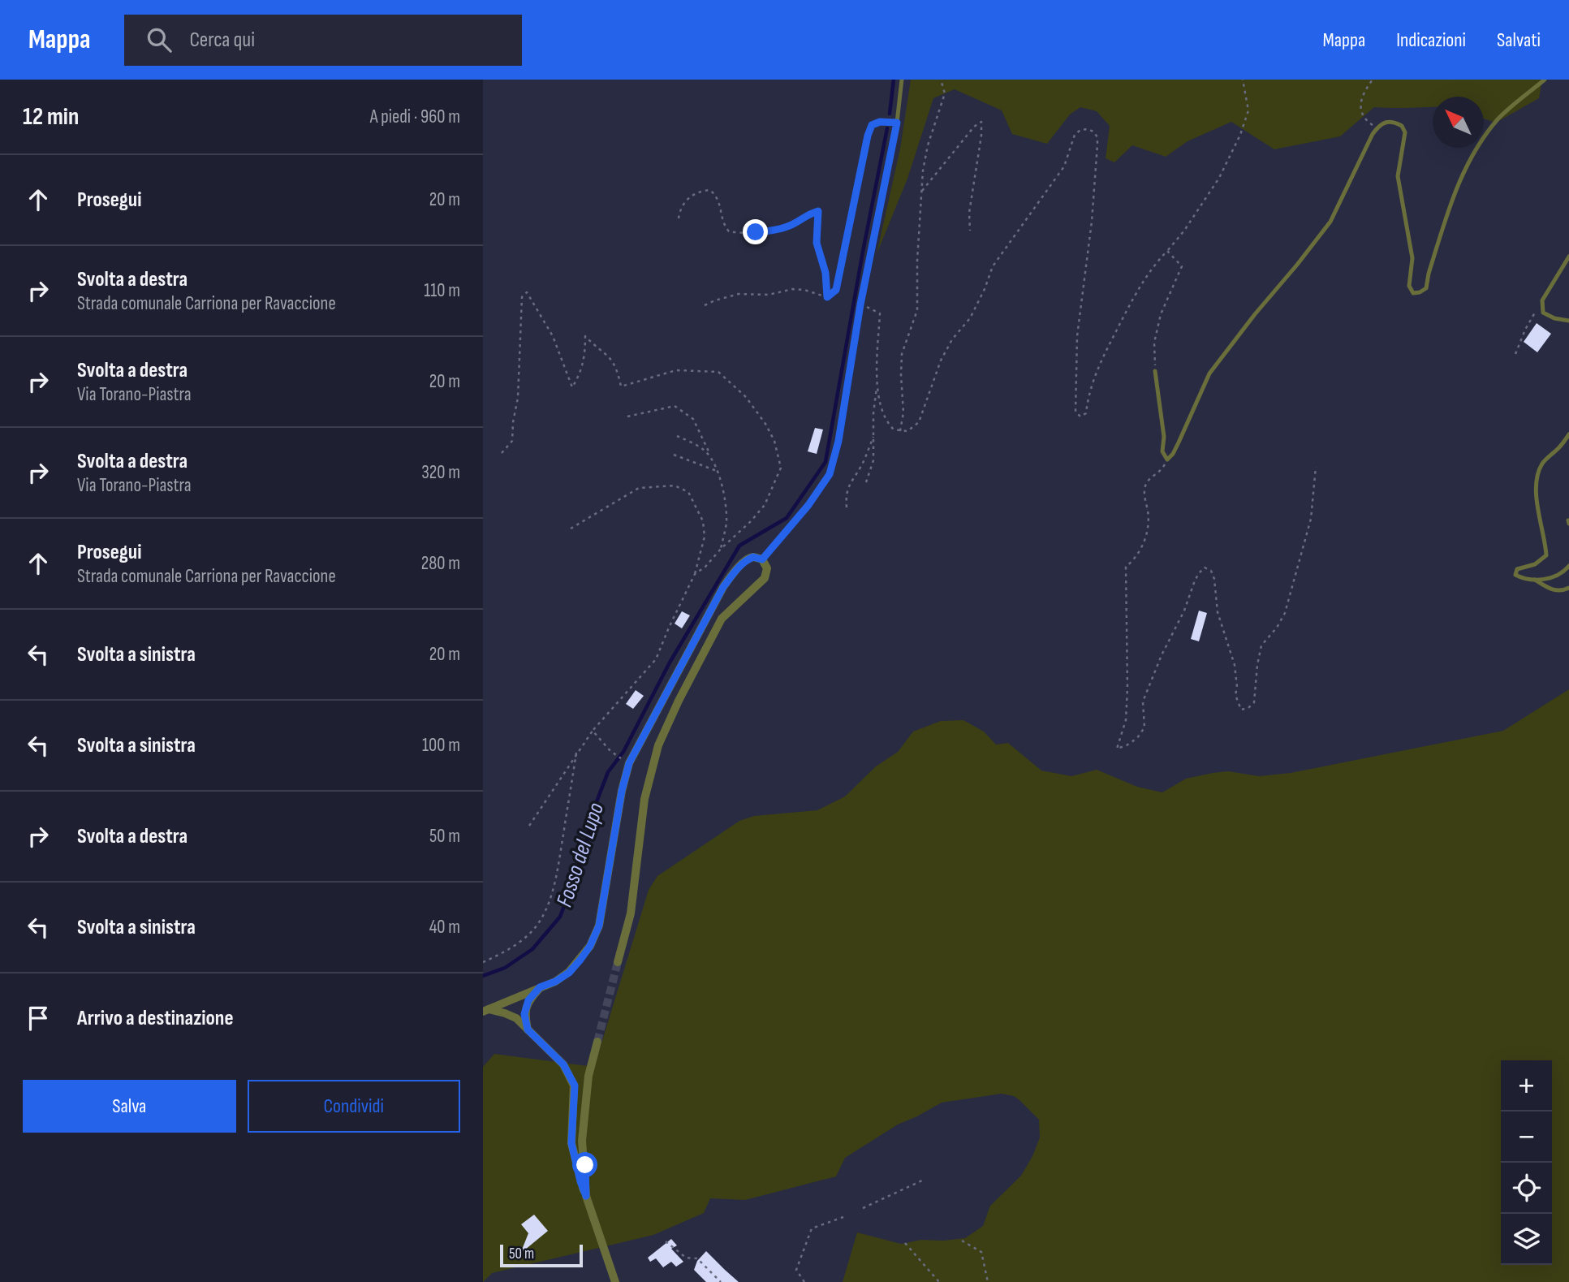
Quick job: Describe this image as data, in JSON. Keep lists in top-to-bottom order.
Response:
{
  "water": ["Fosso del Lupo"],
  "scale_bar": "50 m",
  "north": "top left",
  "page": {
    "header": "Mappa",
    "search": "Cerca qui",
    "nav": ["Mappa", "Indicazioni", "Salvati"],
    "heading": ["12 min", "A piedi · 960 m"],
    "list": [
      ["Prosegui", "20 m"],
      ["Svolta a destra", "Strada comunale Carriona per Ravaccione", "110 m"],
      ["Svolta a destra", "Via Torano-Piastra", "20 m"],
      ["Svolta a destra", "Via Torano-Piastra", "320 m"],
      ["Prosegui", "Strada comunale Carriona per Ravaccione", "280 m"],
      ["Svolta a sinistra", "20 m"],
      ["Svolta a sinistra", "100 m"],
      ["Svolta a destra", "50 m"],
      ["Svolta a sinistra", "40 m"],
      "Arrivo a destinazione"
    ],
    "map_buttons": ["+", "−"],
    "buttons": ["Salva", "Condividi"],
    "scale": "50 m"
  }
}
